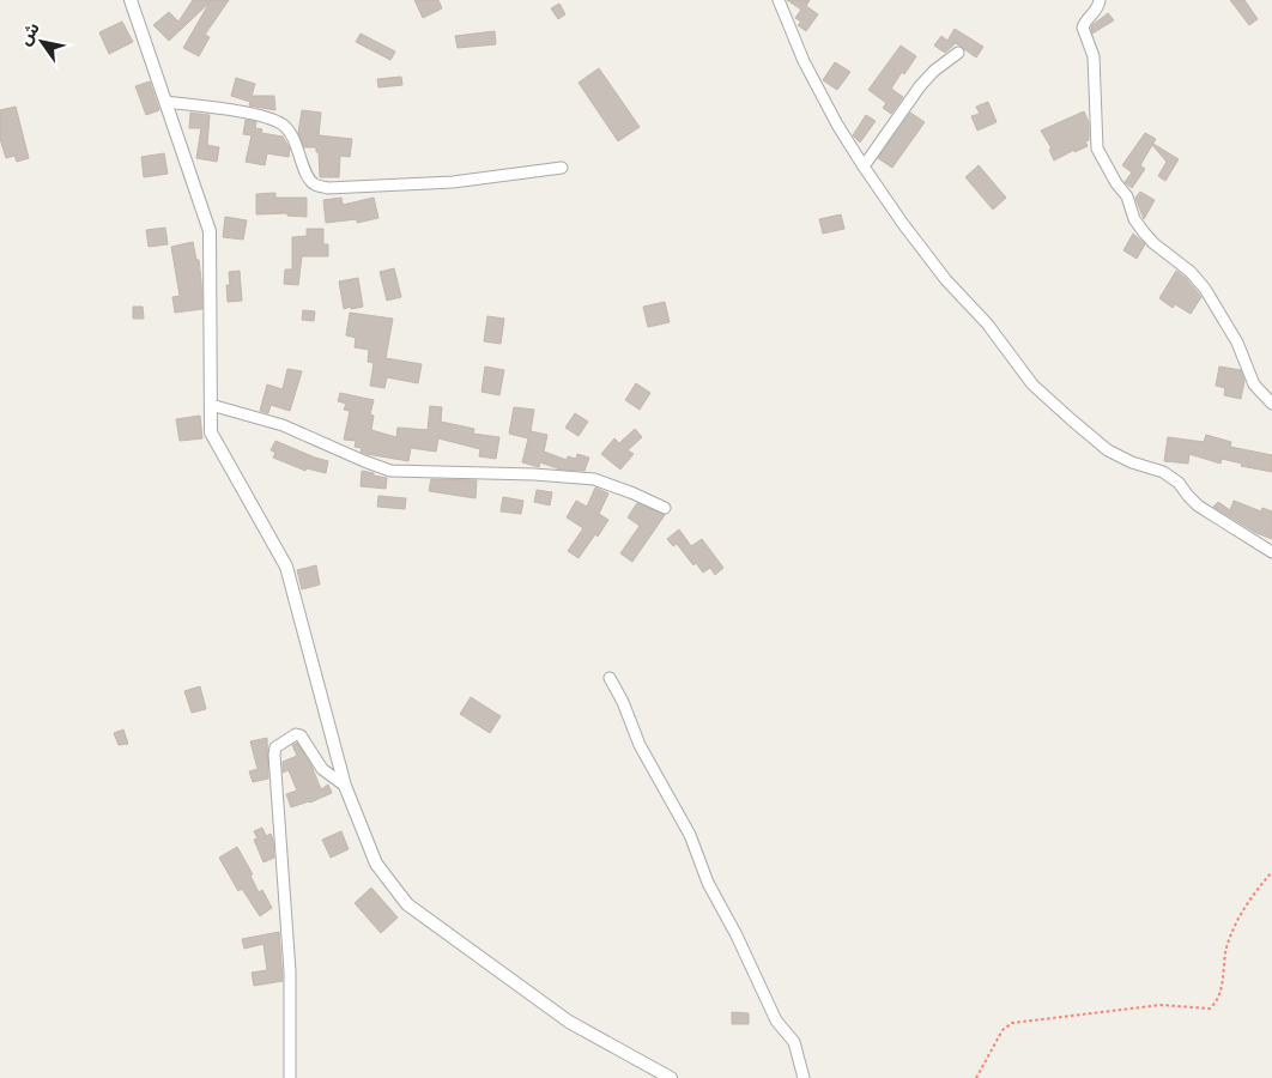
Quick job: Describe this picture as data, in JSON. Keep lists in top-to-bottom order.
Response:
{
  "north": "top left"
}
